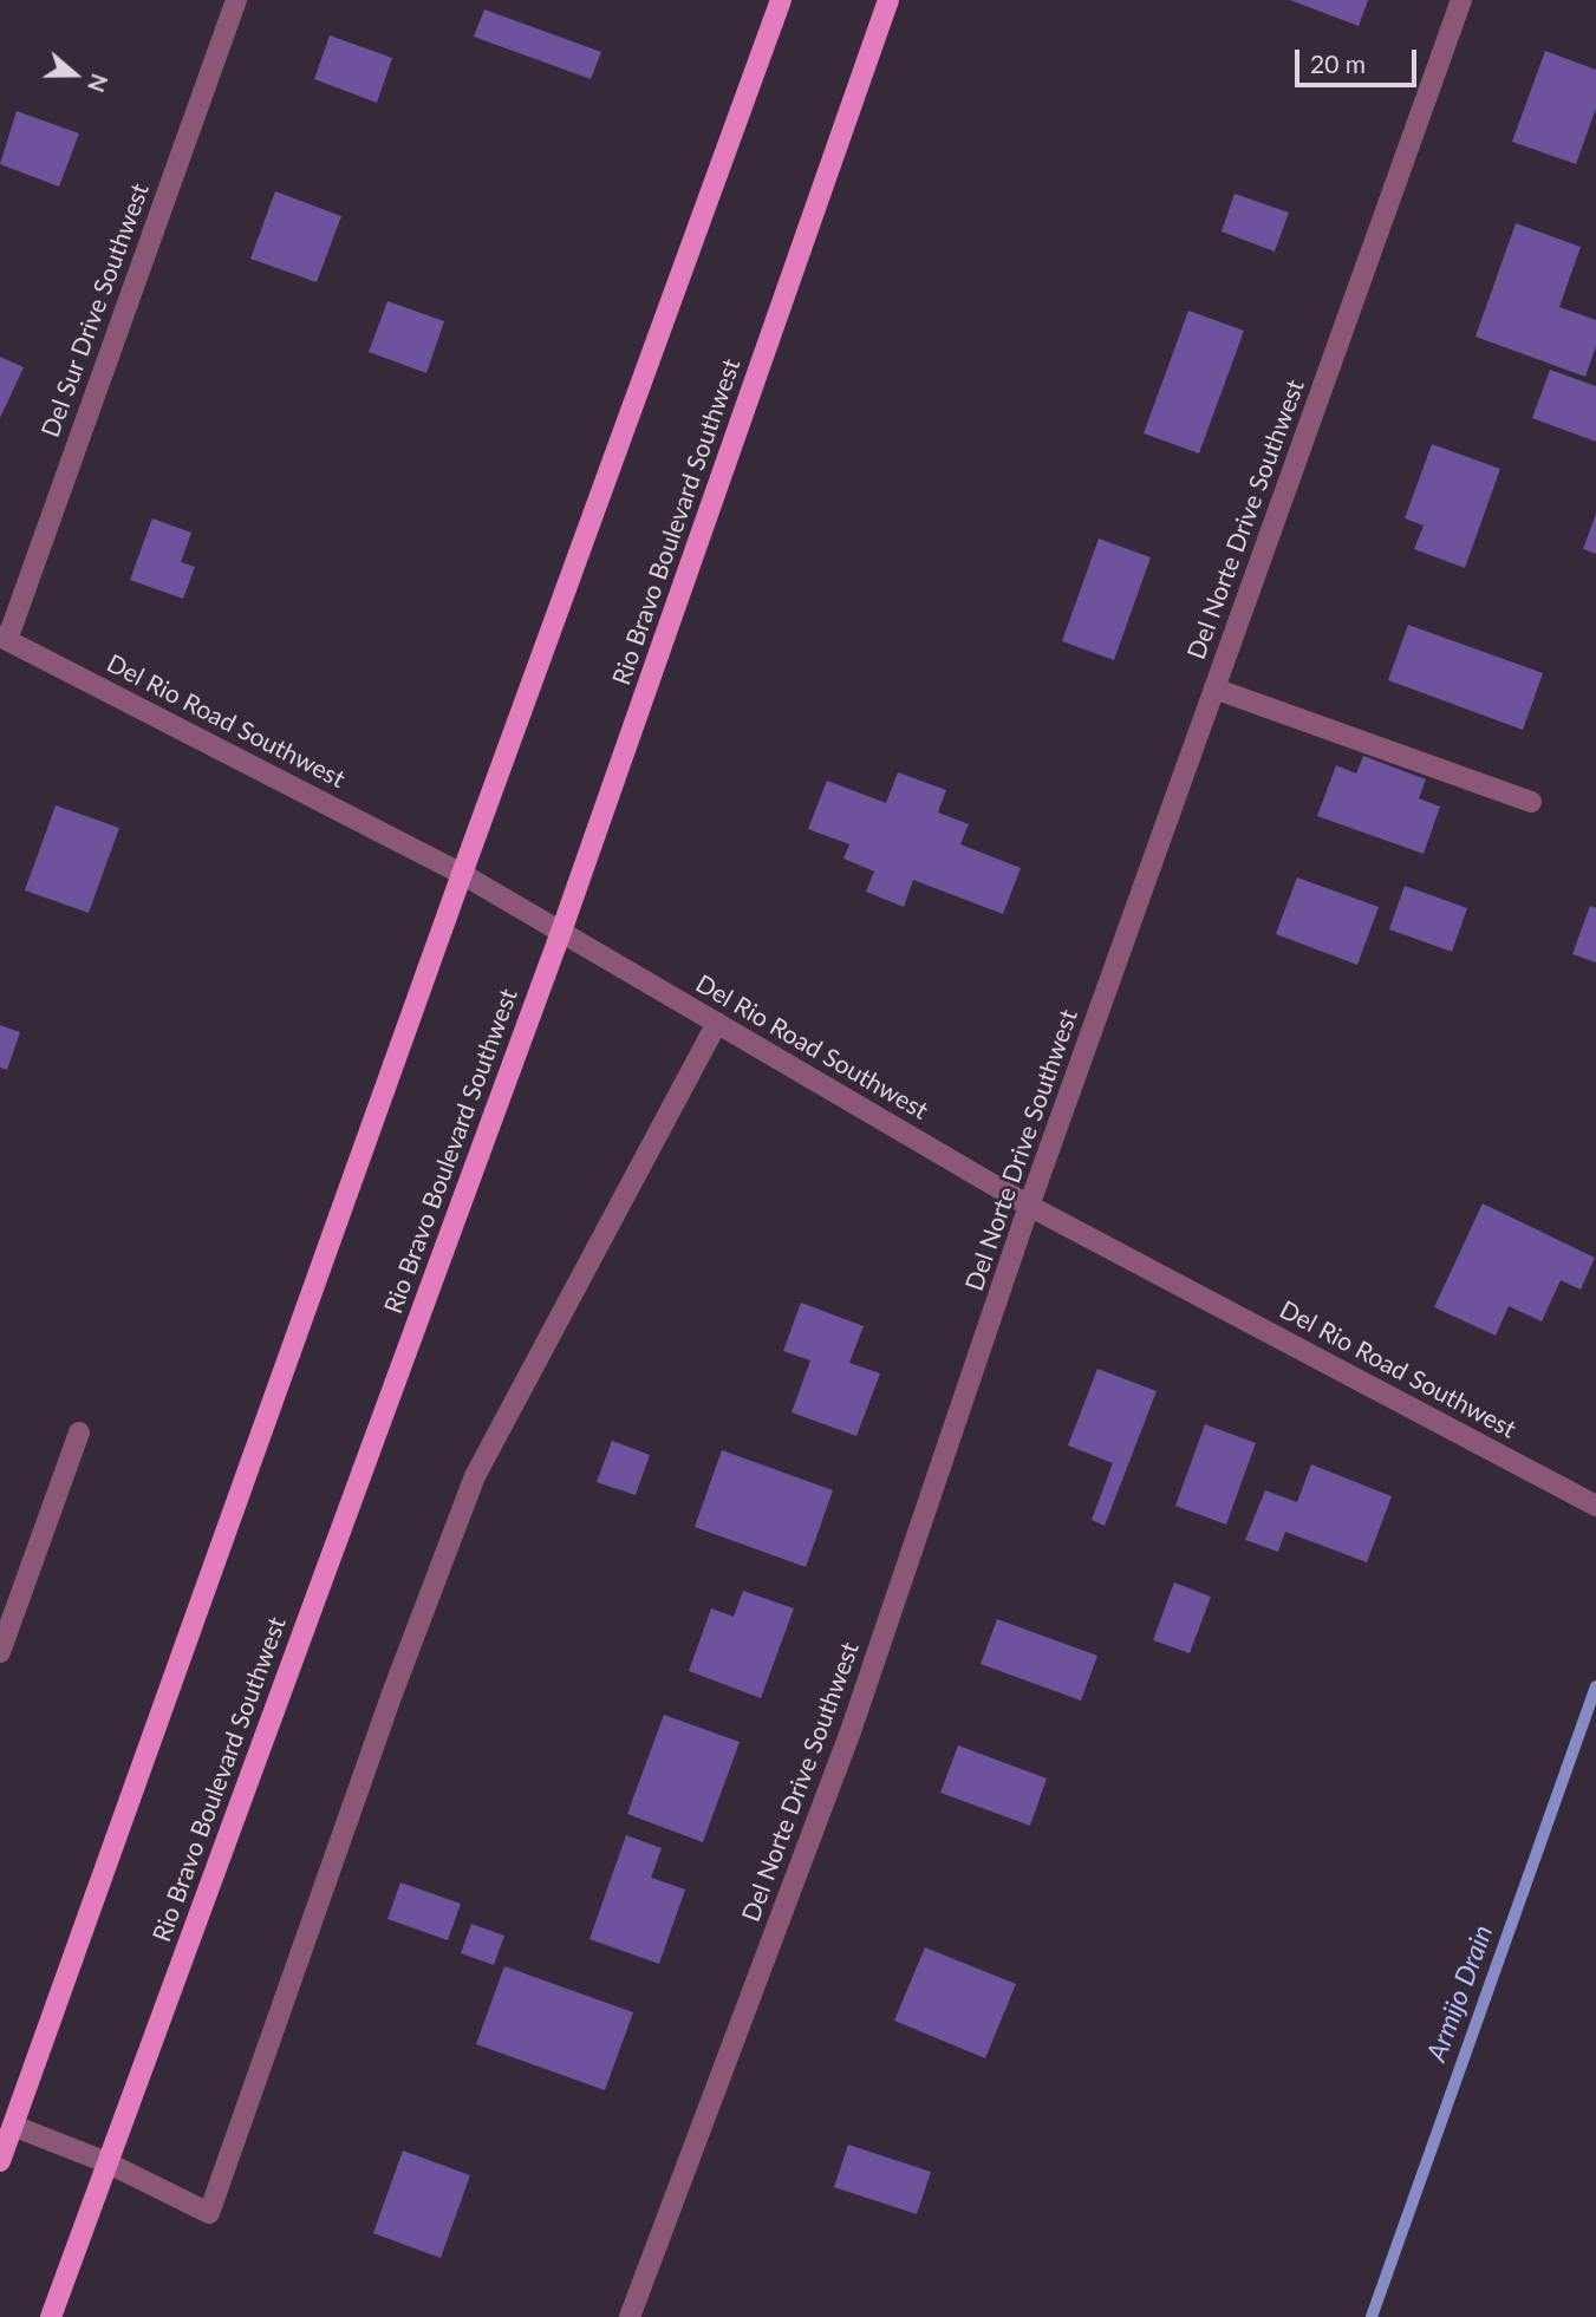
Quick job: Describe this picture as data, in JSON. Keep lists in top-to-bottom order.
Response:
{
  "streets": {
    "main road": ["Rio Bravo Boulevard Southwest"],
    "street": ["Del Sur Drive Southwest", "Del Norte Drive Southwest", "Del Rio Road Southwest"]
  },
  "crossings": [
    ["Del Sur Drive Southwest", "Del Rio Road Southwest"],
    ["Del Norte Drive Southwest", "Del Rio Road Southwest"],
    ["Rio Bravo Boulevard Southwest", "Del Rio Road Southwest"]
  ],
  "water": ["Armijo Drain"],
  "scale_bar": "20 m",
  "north": "right"
}
